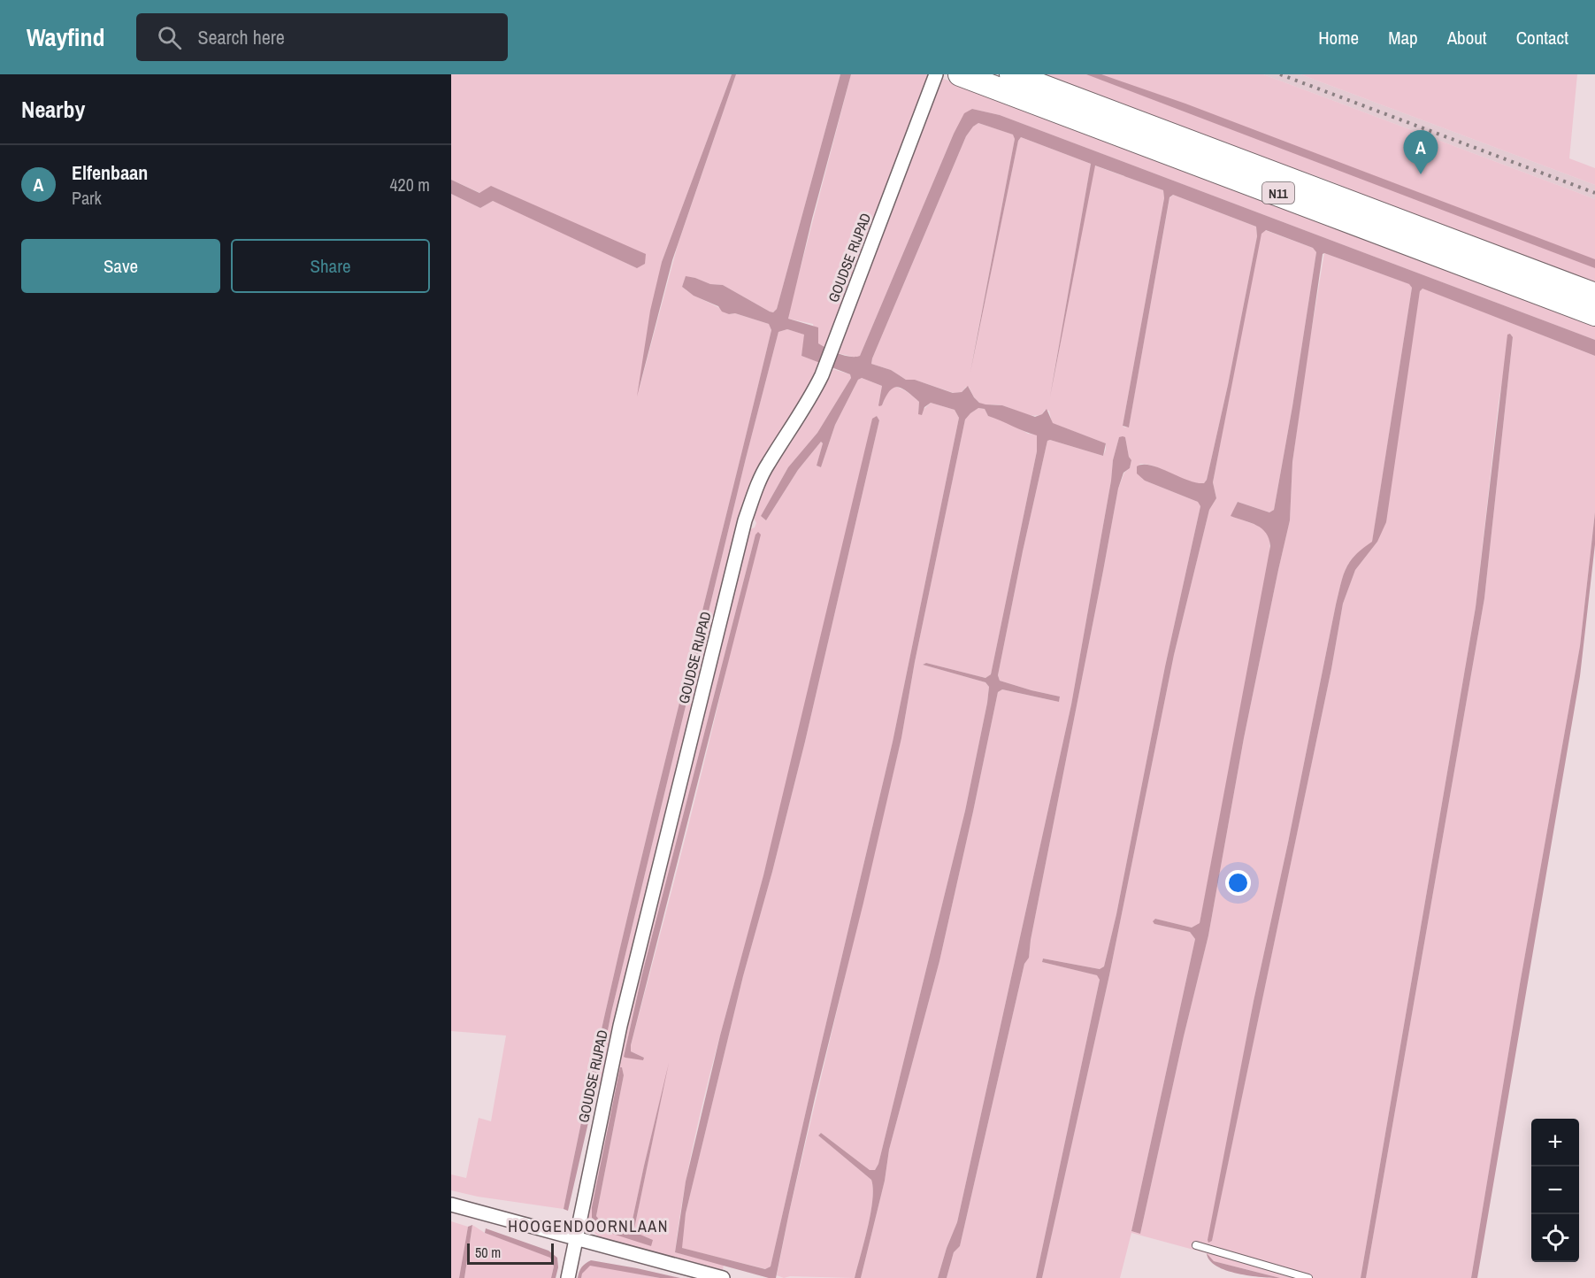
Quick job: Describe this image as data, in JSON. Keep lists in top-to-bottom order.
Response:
{
  "streets": {
    "highway": ["N11"],
    "street": ["GOUDSE RIJPAD"]
  },
  "districts": ["HOOGENDOORNLAAN"],
  "scale_bar": "50 m",
  "page": {
    "header": "Wayfind",
    "search": "Search here",
    "nav": [
      "Home",
      "Map",
      "About",
      "Contact"
    ],
    "heading": "Nearby",
    "pins": "A",
    "list": [
      {
        "mark": "A",
        "name": "Elfenbaan",
        "note": "Park",
        "value": "420 m"
      }
    ],
    "buttons": ["Save", "Share"],
    "map_buttons": ["+", "−"],
    "scale": "50 m"
  }
}
